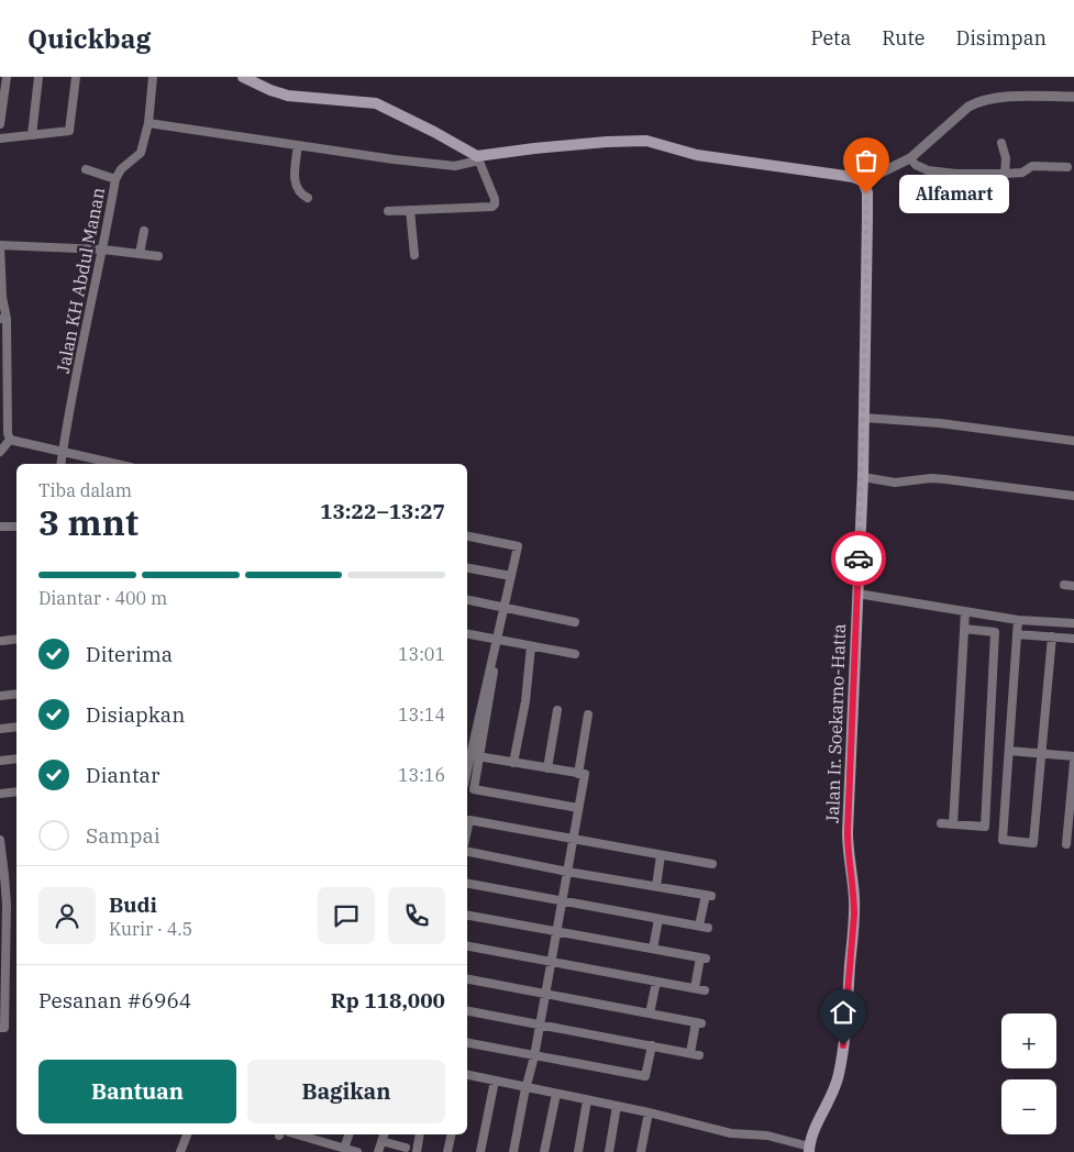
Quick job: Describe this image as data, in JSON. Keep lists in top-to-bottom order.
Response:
{
  "streets": {
    "main road": ["Jalan Ir. Soekarno-Hatta"],
    "street": ["Jalan KH Abdul Manan"]
  },
  "places": ["Alfamart"],
  "page": {
    "header": "Quickbag",
    "nav": ["Peta", "Rute", "Disimpan"],
    "bubble": "Alfamart",
    "heading": ["3 mnt", "Tiba dalam", "13:22–13:27"],
    "panel": [
      "Budi",
      "Kurir · 4.5",
      "Pesanan #6964",
      "Rp 118,000"
    ],
    "bar": "Diantar · 400 m",
    "list": [
      ["Diterima", "13:01"],
      ["Disiapkan", "13:14"],
      ["Diantar", "13:16"],
      "Sampai"
    ],
    "map_buttons": ["+", "−"],
    "buttons": ["Bantuan", "Bagikan"]
  }
}
